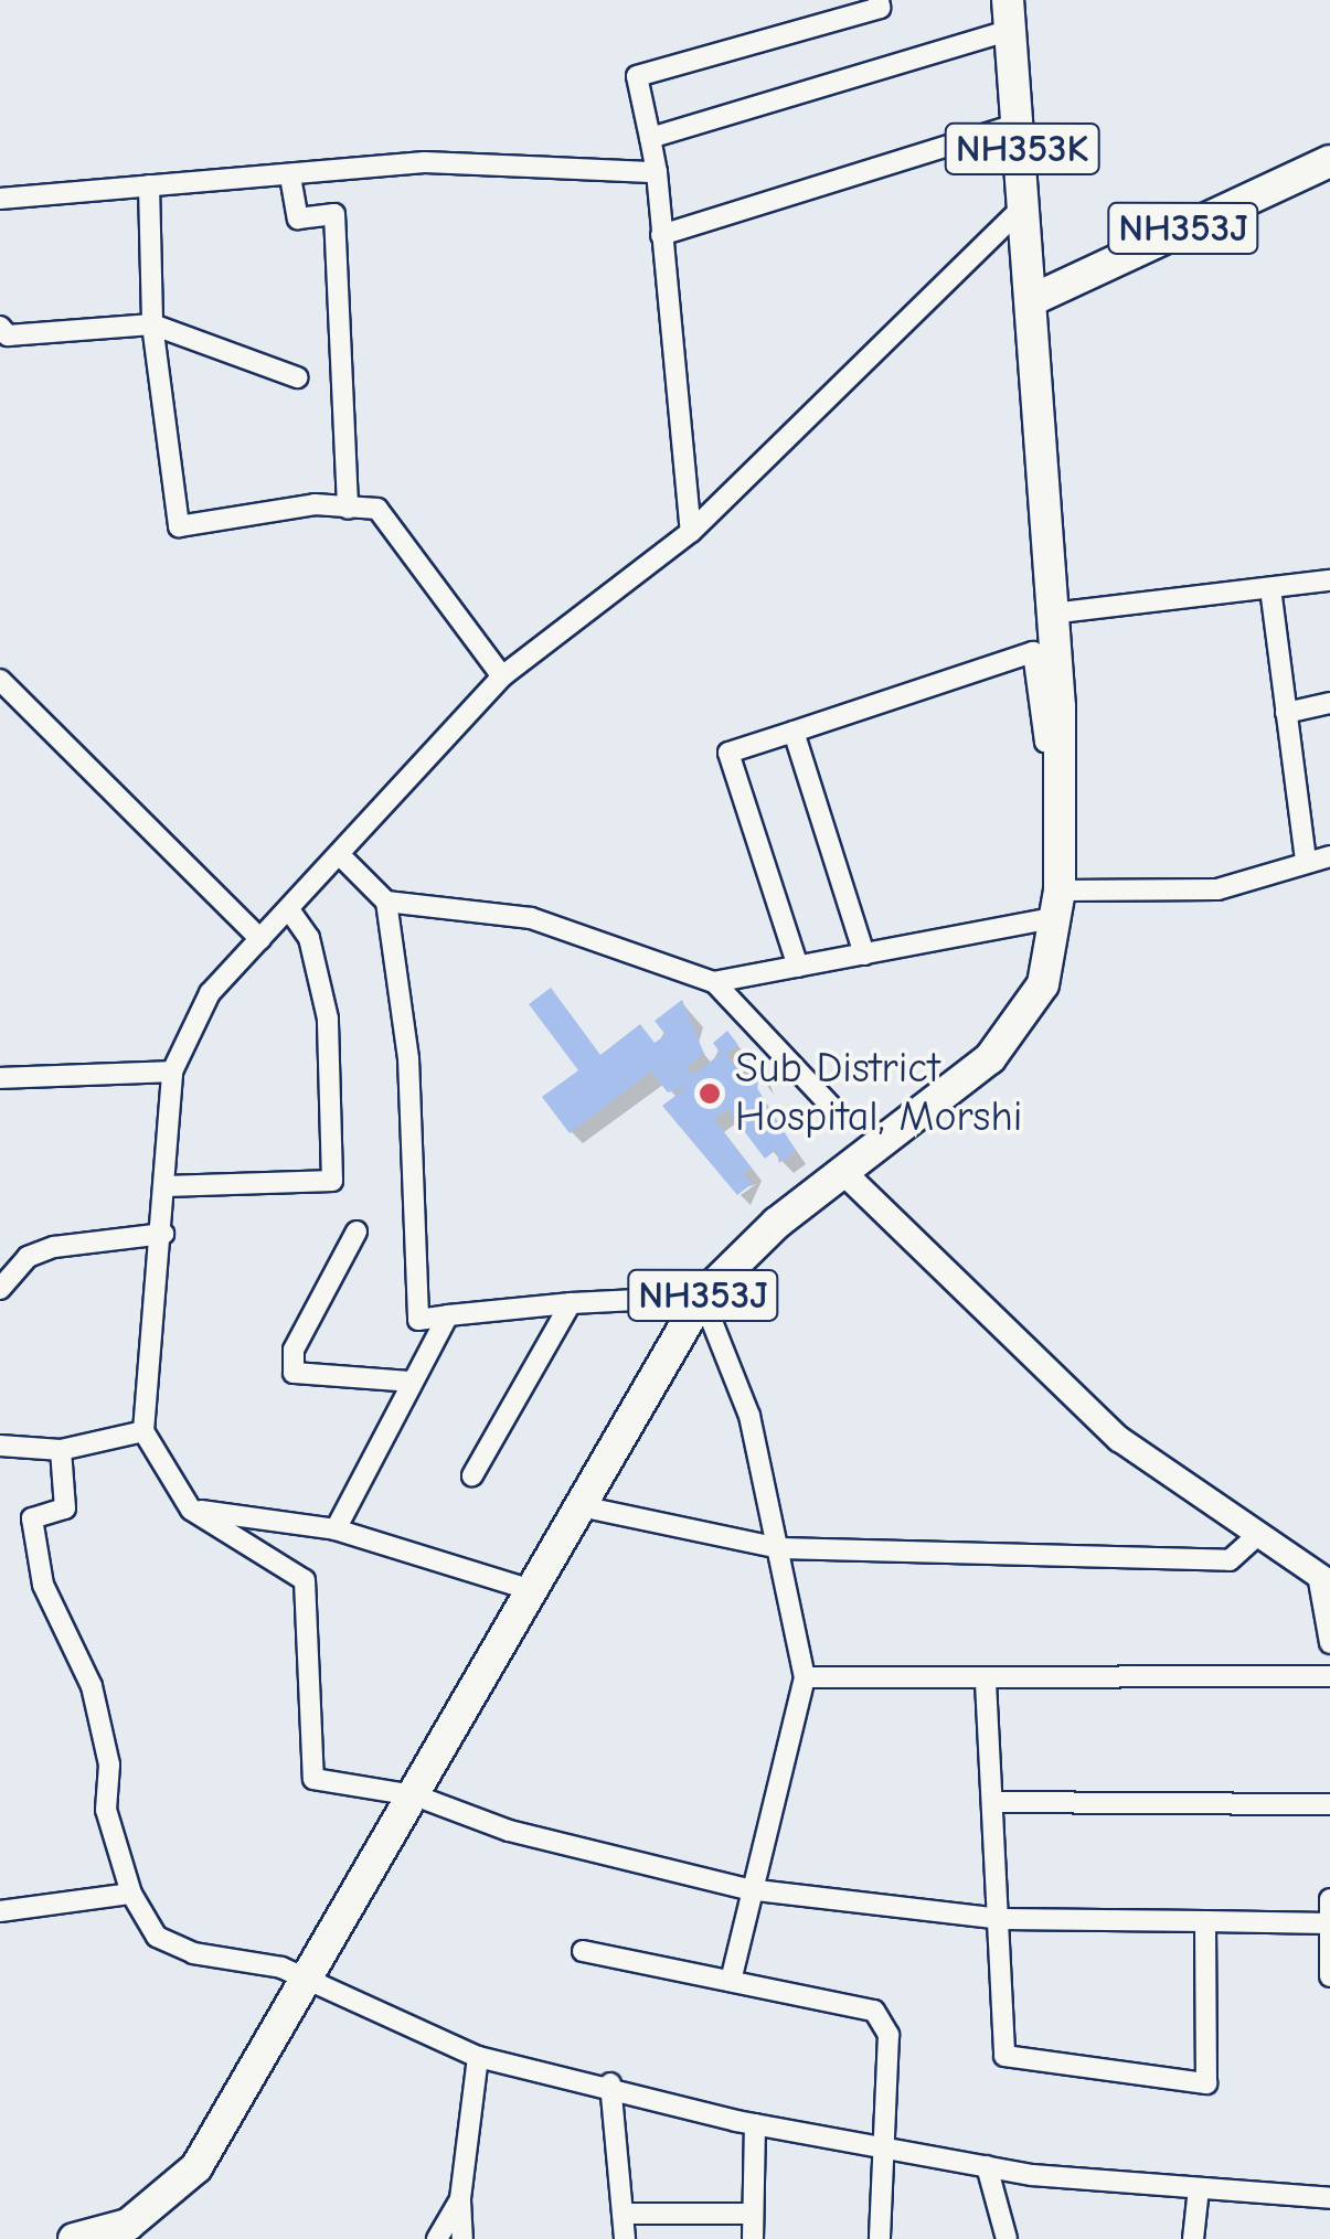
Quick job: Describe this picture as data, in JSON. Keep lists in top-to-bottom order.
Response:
{
  "streets": {
    "highway": ["NH353K", "NH353J"]
  },
  "crossings": [
    ["NH353K", "NH353J"]
  ],
  "places": ["Sub District Hospital, Morshi"]
}
